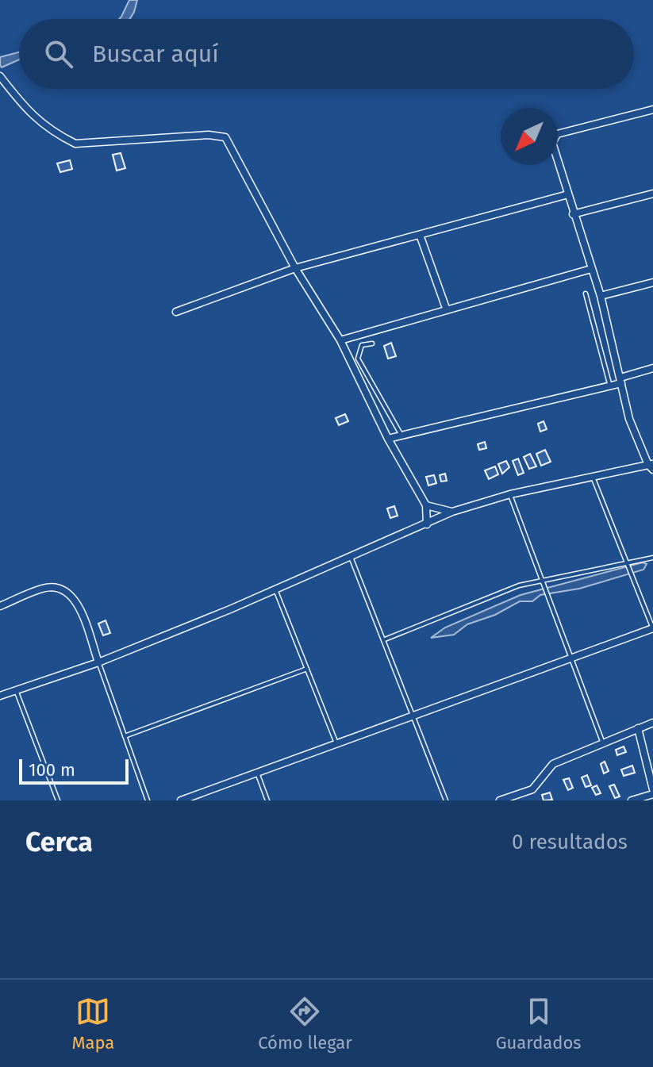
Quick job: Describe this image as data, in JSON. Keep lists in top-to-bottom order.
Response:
{
  "scale_bar": "100 m",
  "north": "bottom left",
  "page": {
    "search": "Buscar aquí",
    "scale": "100 m",
    "heading": ["Cerca", "0 resultados"],
    "nav": ["Mapa", "Cómo llegar", "Guardados"]
  }
}
